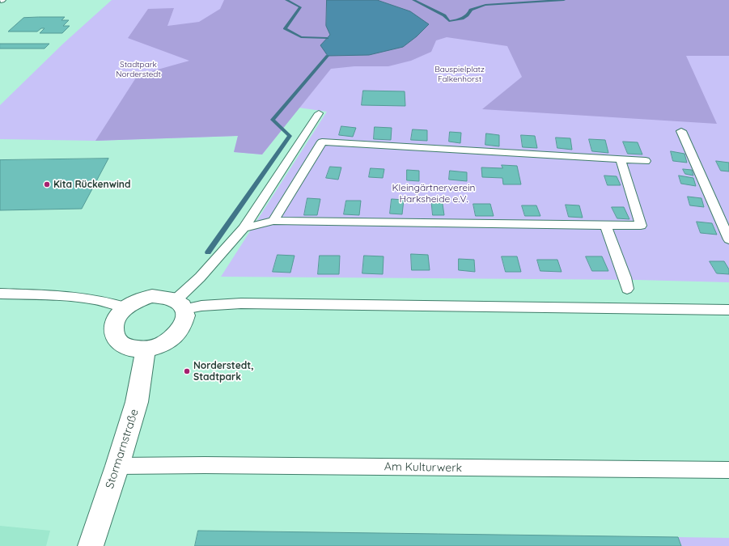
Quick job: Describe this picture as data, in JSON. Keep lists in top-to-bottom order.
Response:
{
  "streets": {
    "street": ["Stormarnstraße"],
    "lane": ["Am Kulturwerk"]
  },
  "crossings": [
    ["Stormarnstraße", "Am Kulturwerk"]
  ],
  "parks": ["Stadtpark Norderstedt", "Bauspielplatz Falkenhorst", "Kleingärtnerverein Harksheide e.V."],
  "places": ["Kita Rückenwind", "Norderstedt, Stadtpark"]
}
